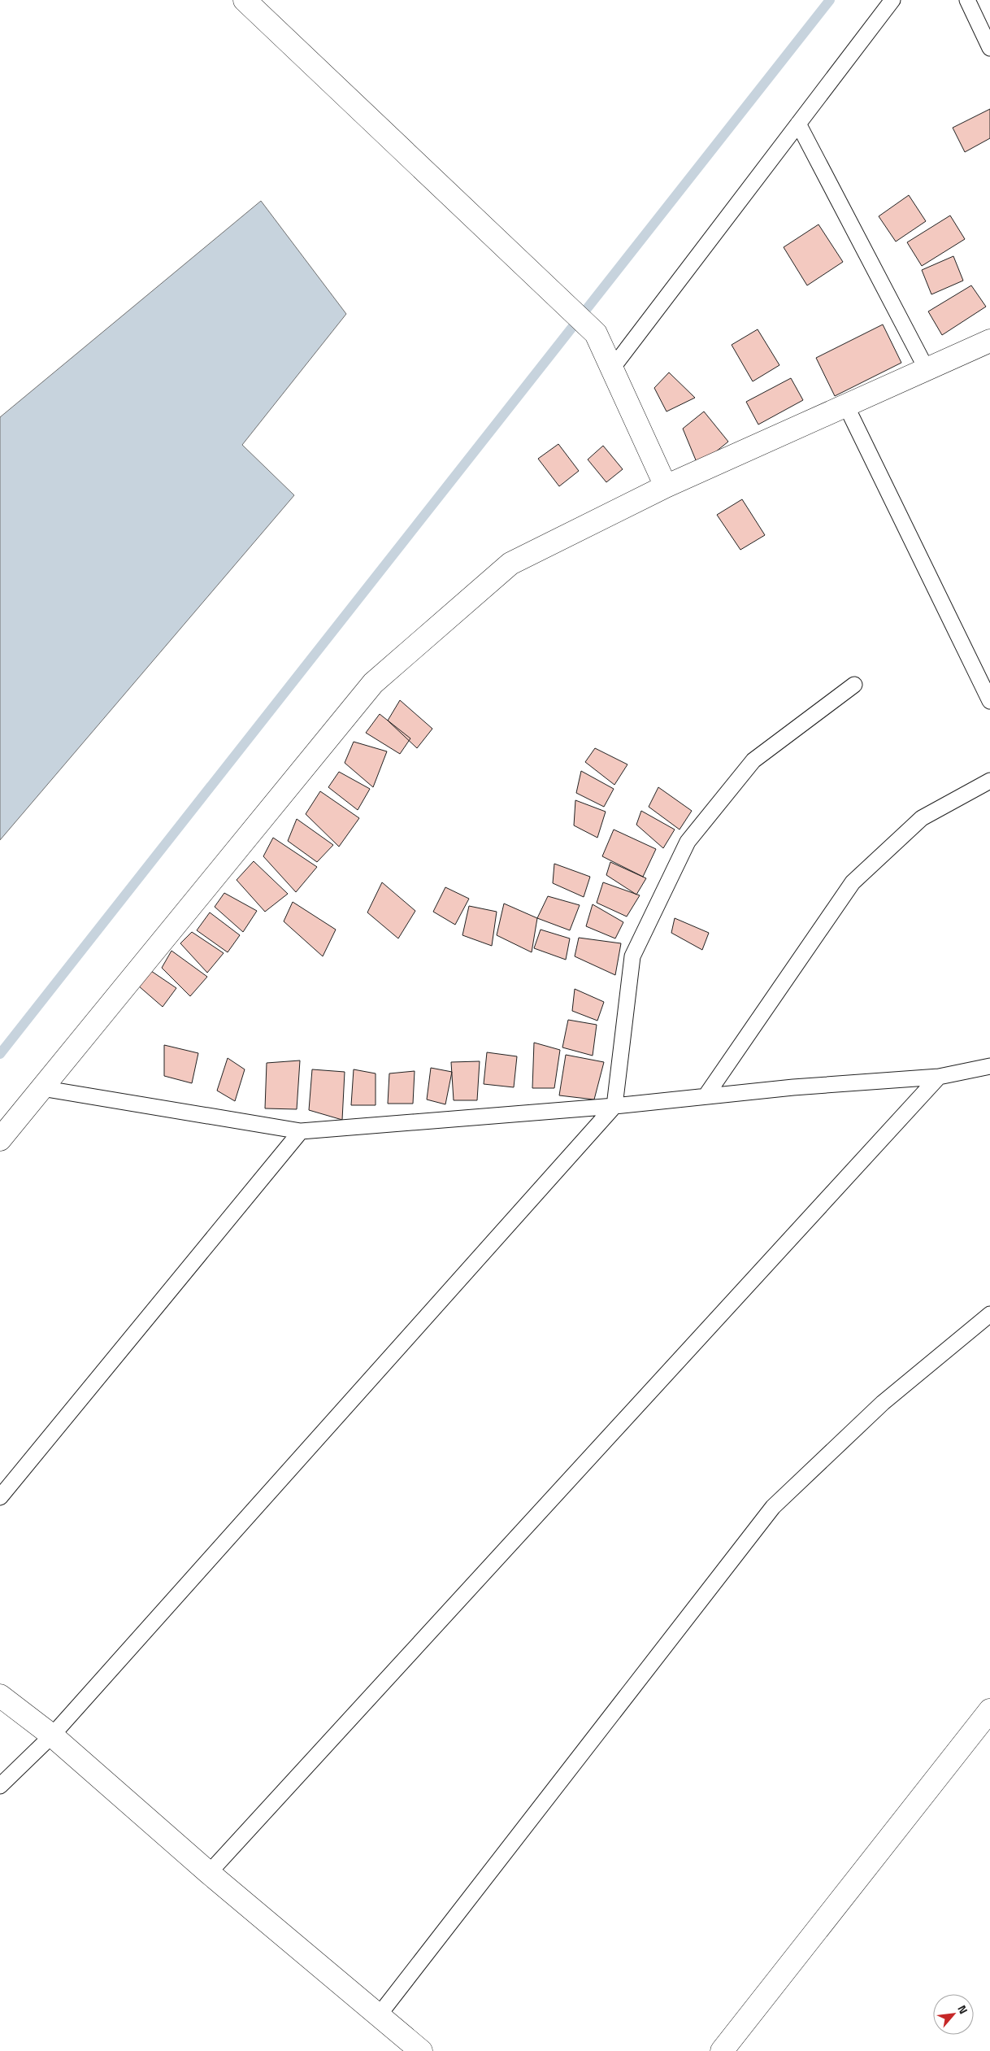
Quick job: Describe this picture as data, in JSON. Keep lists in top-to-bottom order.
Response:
{
  "north": "top right"
}
